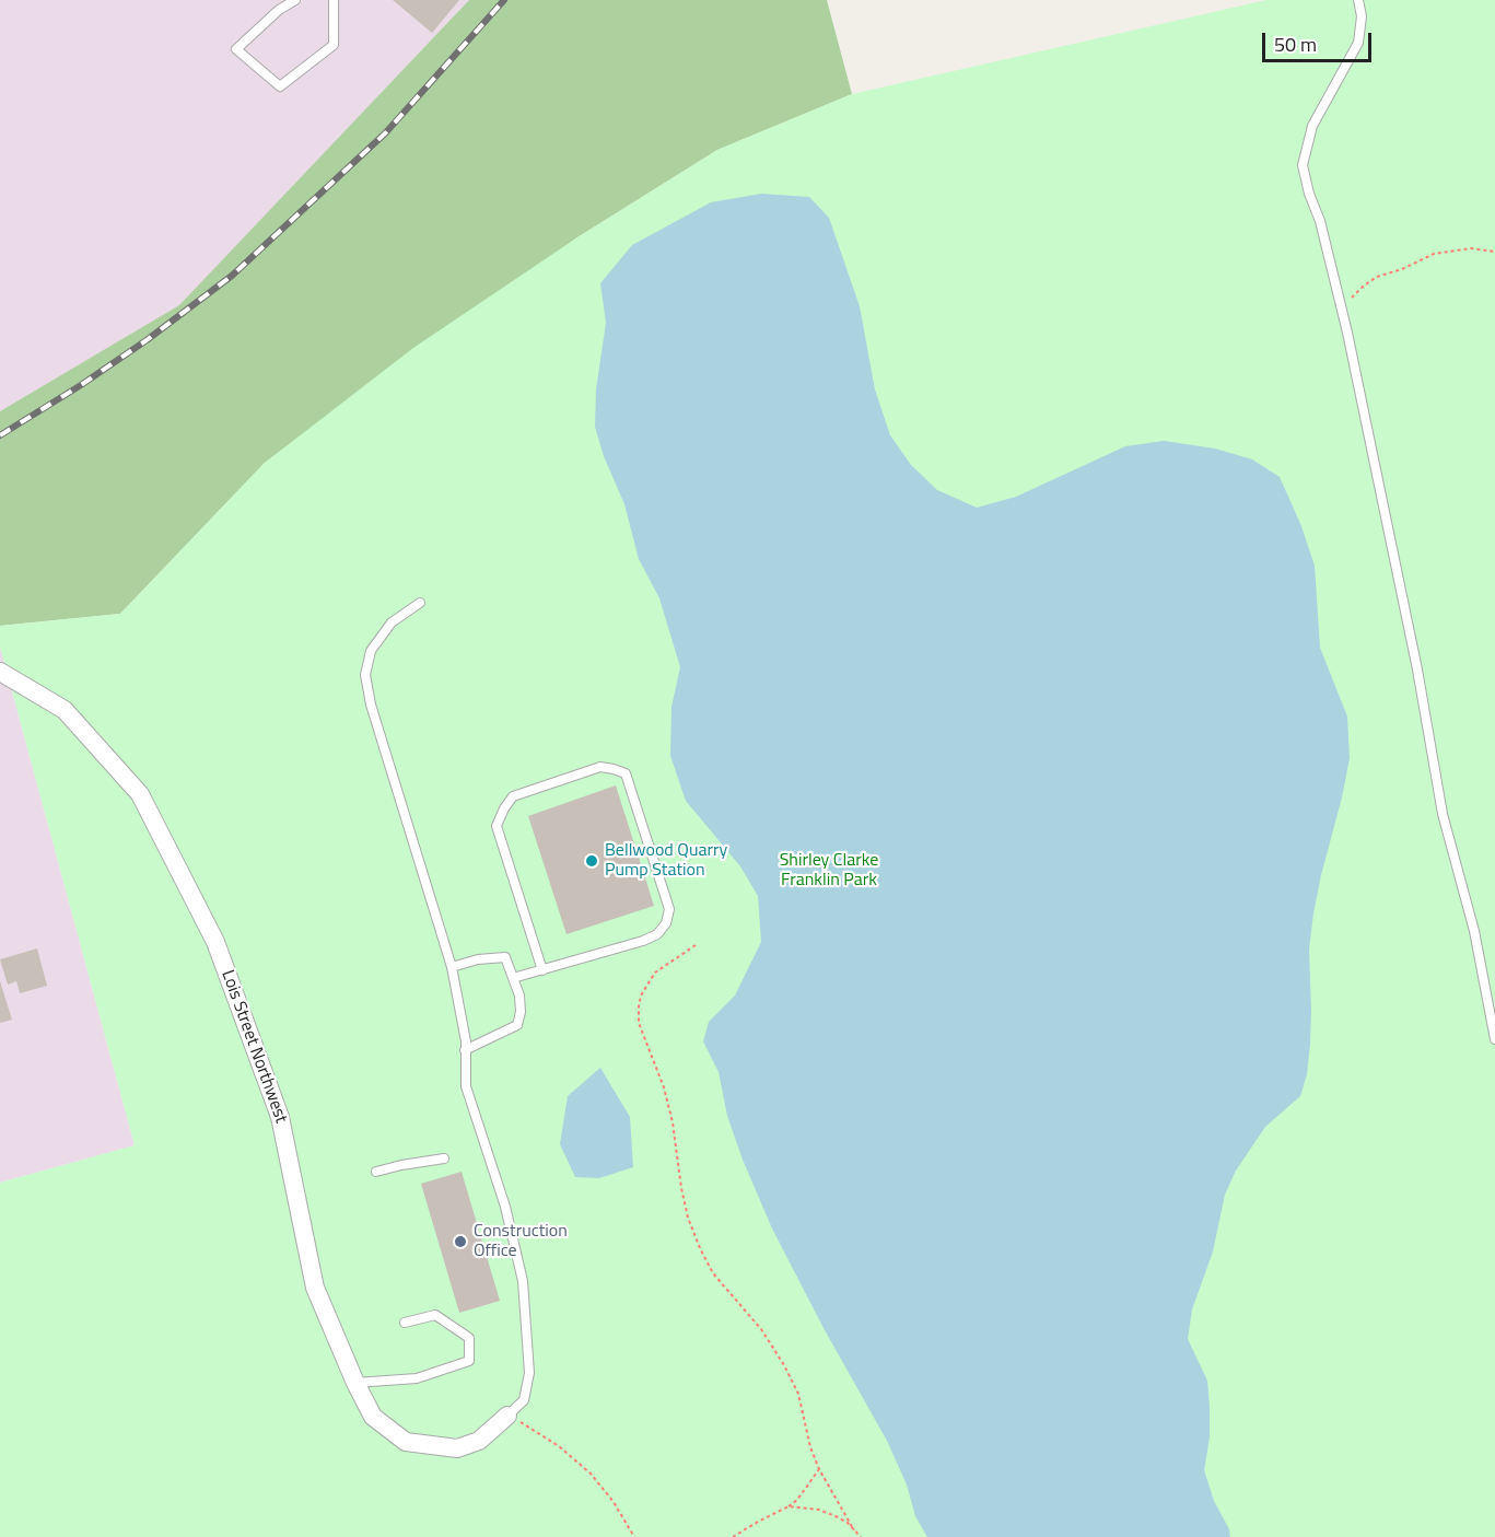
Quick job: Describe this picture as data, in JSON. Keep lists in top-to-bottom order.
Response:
{
  "streets": {
    "street": ["Lois Street Northwest"]
  },
  "parks": ["Shirley Clarke Franklin Park"],
  "places": ["Bellwood Quarry Pump Station", "Construction Office"],
  "scale_bar": "50 m"
}
